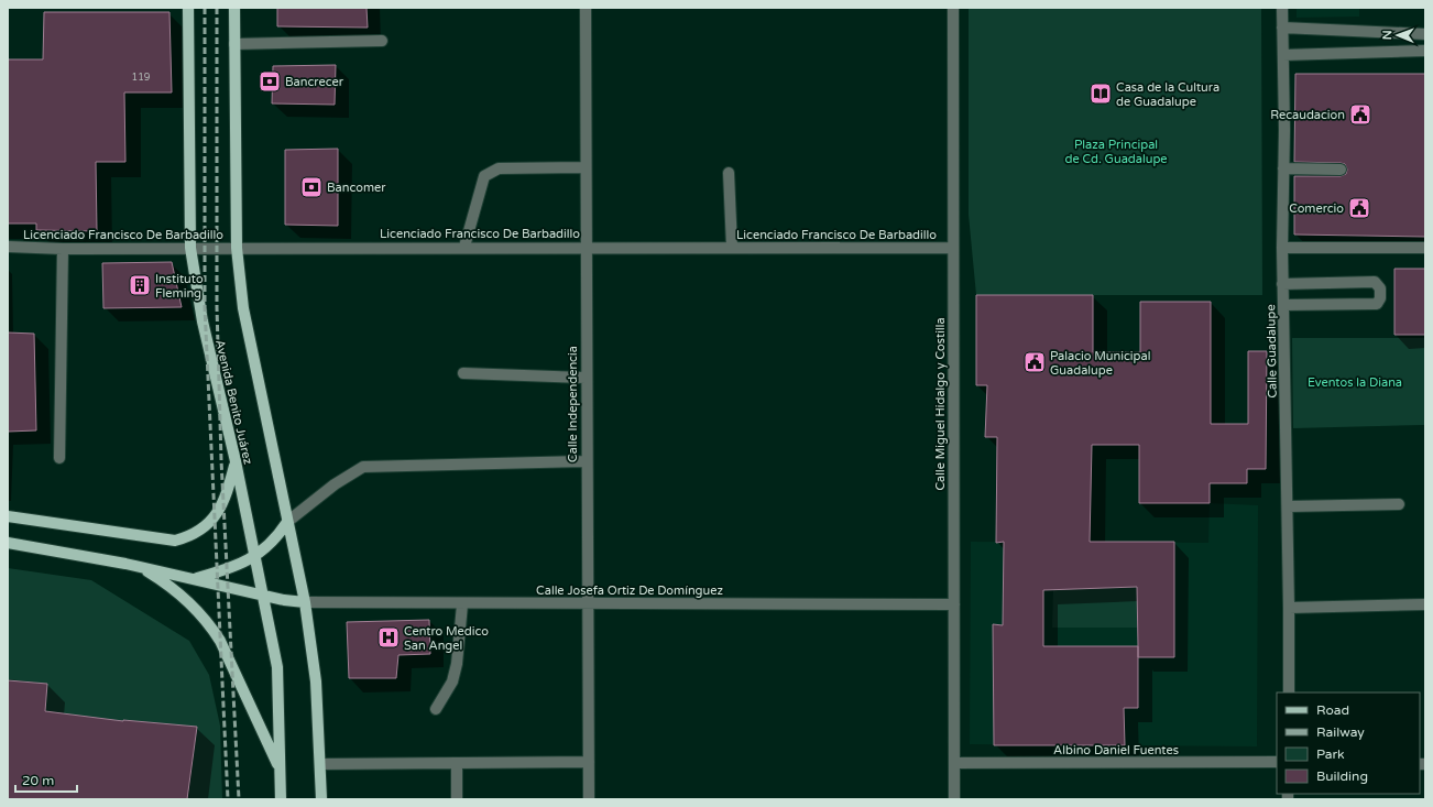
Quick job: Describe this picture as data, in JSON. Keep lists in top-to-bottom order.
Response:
{
  "streets": {
    "main road": ["Avenida Benito Juárez"],
    "street": [
      "Licenciado Francisco De Barbadillo",
      "Calle Guadalupe",
      "Calle Independencia",
      "Calle Miguel Hidalgo y Costilla",
      "Calle Josefa Ortiz De Domínguez",
      "Albino Daniel Fuentes"
    ]
  },
  "crossings": [
    ["Licenciado Francisco De Barbadillo", "Avenida Benito Juárez"],
    ["Licenciado Francisco De Barbadillo", "Calle Independencia"],
    ["Licenciado Francisco De Barbadillo", "Calle Miguel Hidalgo y Costilla"],
    ["Calle Independencia", "Calle Josefa Ortiz De Domínguez"],
    ["Calle Miguel Hidalgo y Costilla", "Calle Josefa Ortiz De Domínguez"],
    ["Calle Miguel Hidalgo y Costilla", "Albino Daniel Fuentes"]
  ],
  "parks": ["Plaza Principal de Cd. Guadalupe", "Eventos la Diana"],
  "places": {
    "bank": ["Bancrecer", "Bancomer"],
    "library": ["Casa de la Cultura de Guadalupe"],
    "public building": ["Recaudacion", "Comercio", "Palacio Municipal Guadalupe"],
    "building": ["Instituto Fleming"],
    "hospital": ["Centro Medico San Angel"]
  },
  "house_numbers": ["119"],
  "legend": [
    "Road",
    "Railway",
    "Park",
    "Building"
  ],
  "scale_bar": "20 m",
  "north": "left"
}
